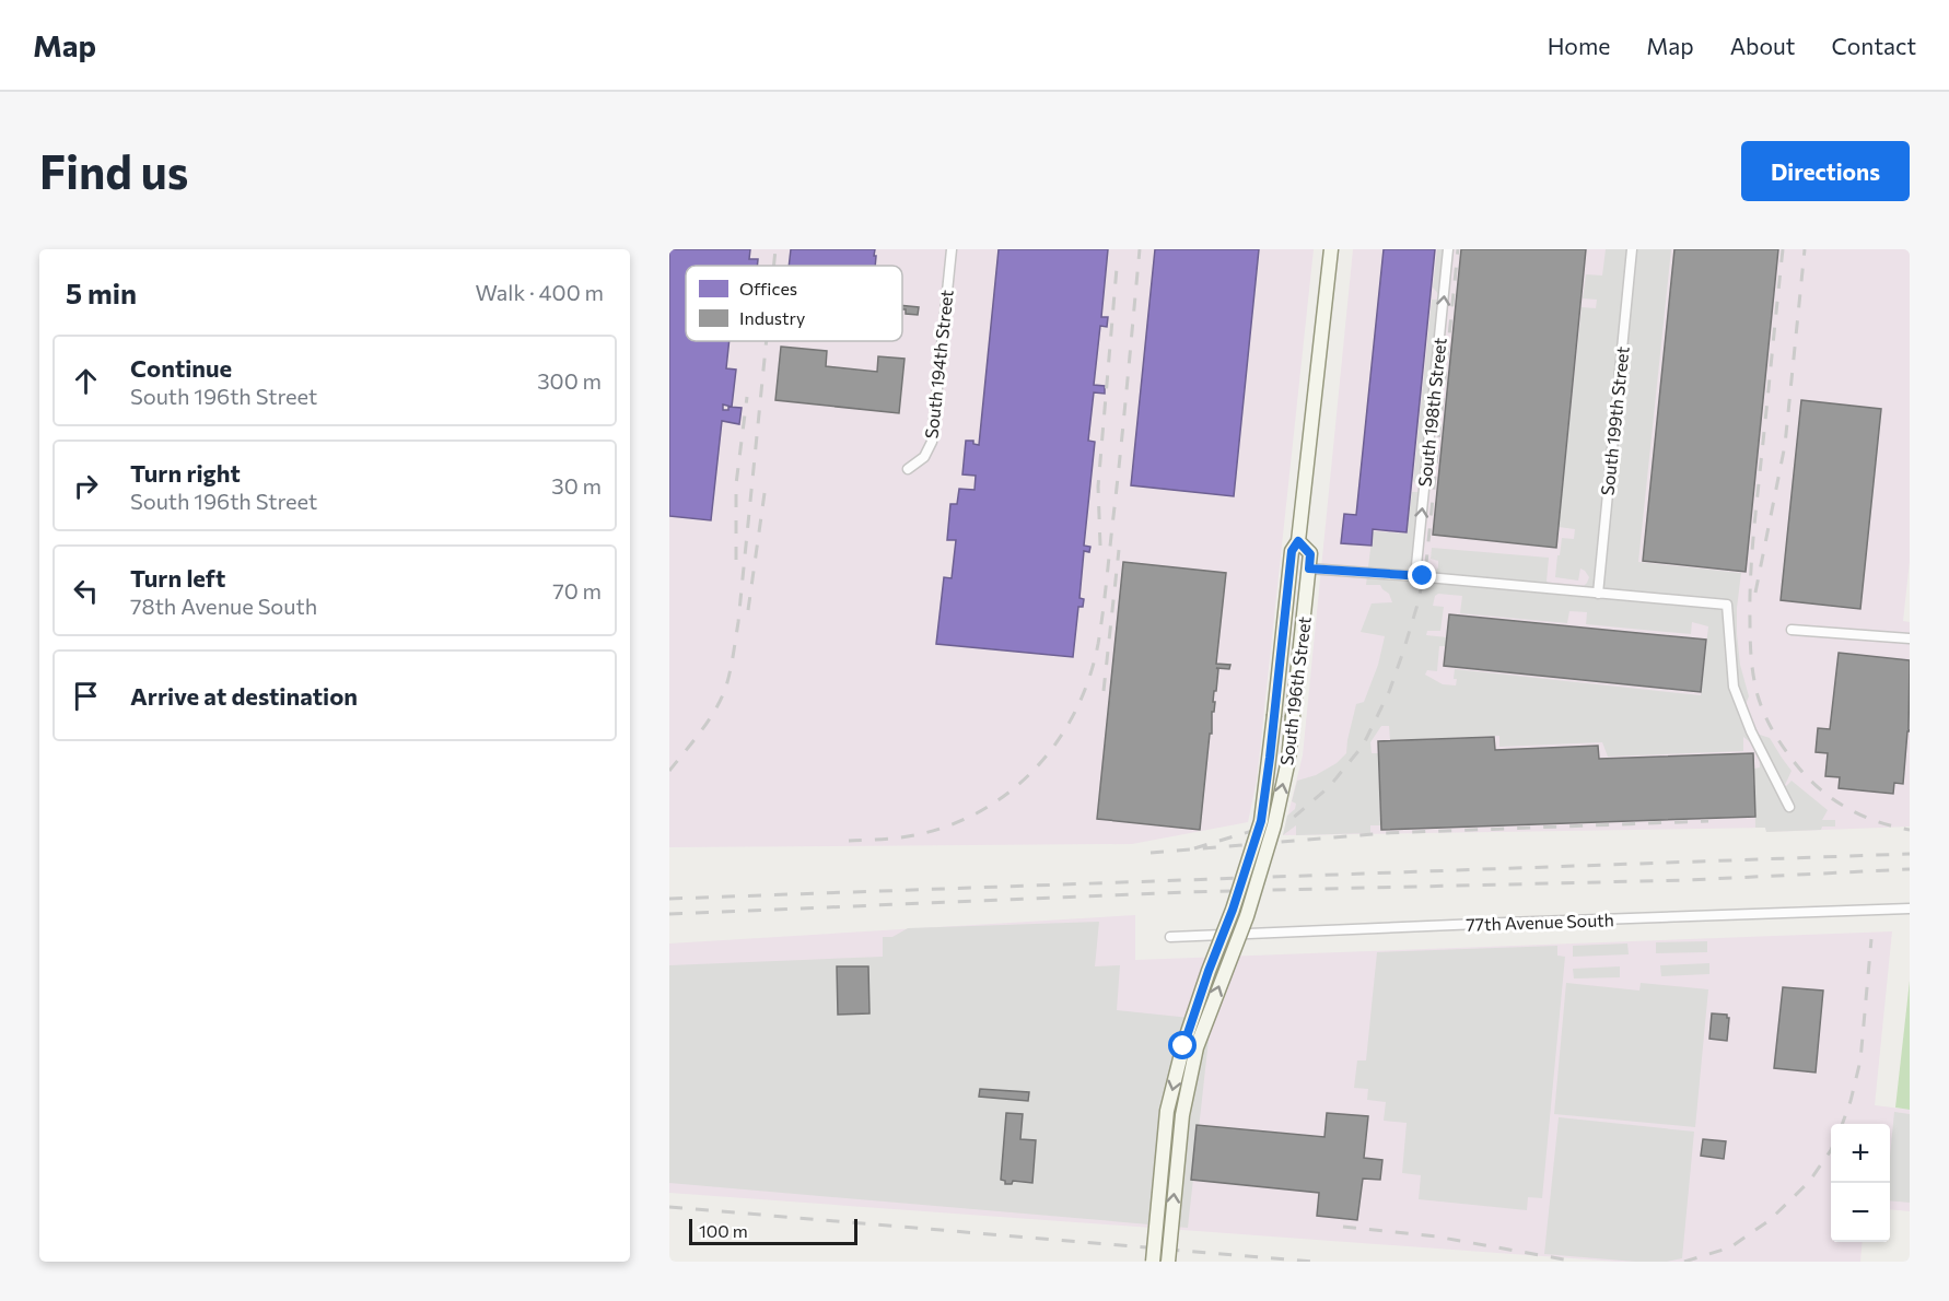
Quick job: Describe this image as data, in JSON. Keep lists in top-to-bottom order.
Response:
{
  "streets": {
    "main road": ["South 196th Street"],
    "street": [
      "South 194th Street",
      "South 198th Street",
      "South 199th Street",
      "77th Avenue South"
    ]
  },
  "one_way": ["South 198th Street"],
  "legend": ["Offices", "Industry"],
  "scale_bar": "100 m",
  "page": {
    "header": "Map",
    "nav": [
      "Home",
      "Map",
      "About",
      "Contact"
    ],
    "buttons": "Directions",
    "title": "Find us",
    "heading": ["5 min", "Walk · 400 m"],
    "list": [
      ["Continue", "South 196th Street", "300 m"],
      ["Turn right", "South 196th Street", "30 m"],
      ["Turn left", "78th Avenue South", "70 m"],
      "Arrive at destination"
    ],
    "map_buttons": ["+", "−"],
    "scale": "100 m"
  }
}
